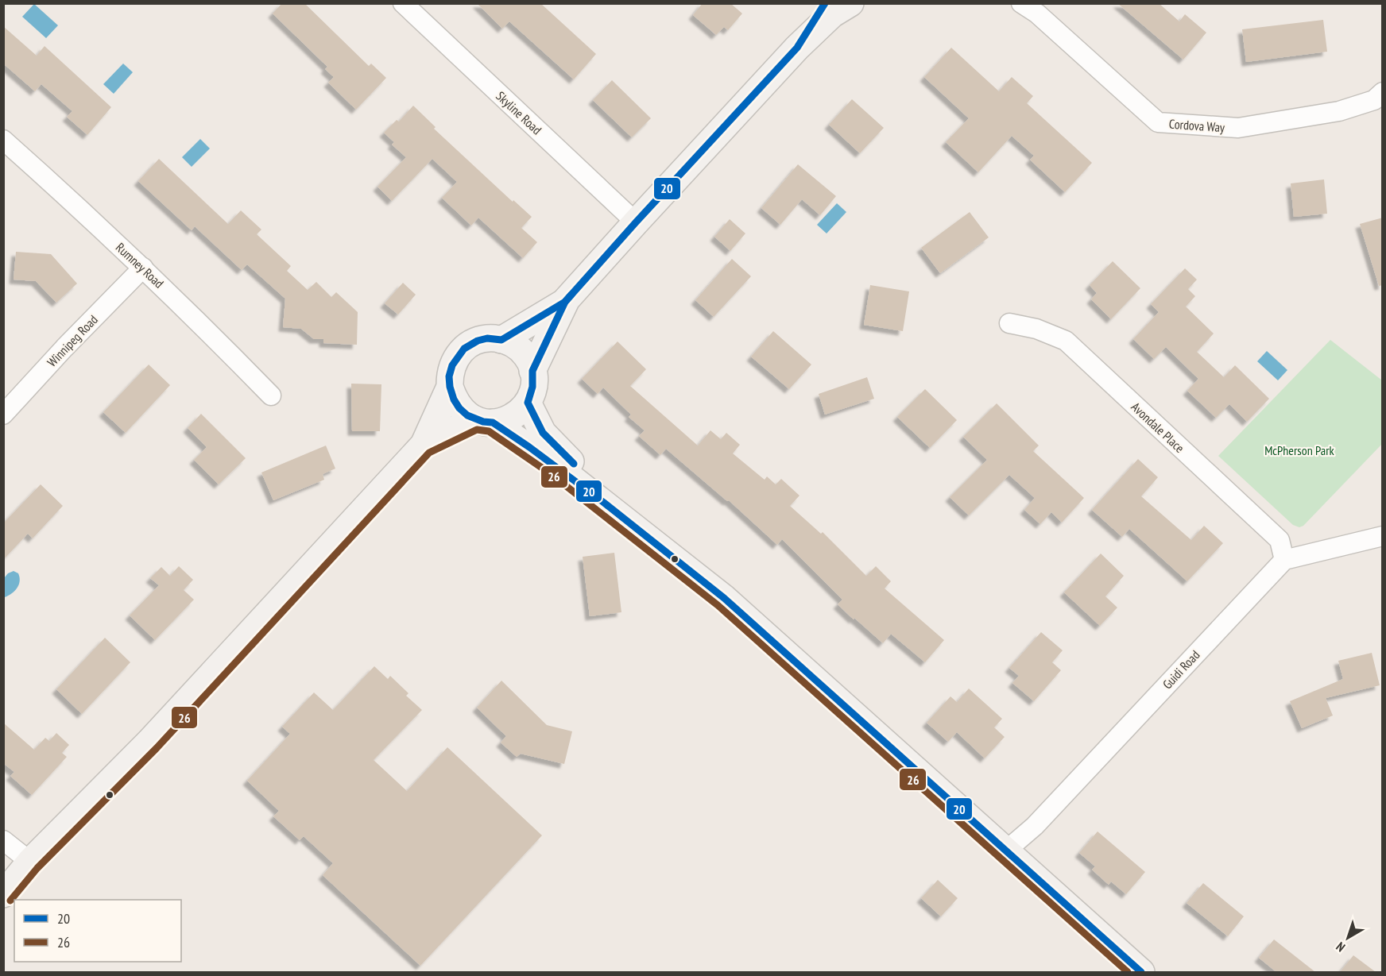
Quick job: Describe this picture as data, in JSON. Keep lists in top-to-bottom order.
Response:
{
  "streets": {
    "street": [
      "Skyline Road",
      "Cordova Way",
      "Rumney Road",
      "Winnipeg Road",
      "Avondale Place",
      "Guidi Road"
    ]
  },
  "crossings": [
    ["Rumney Road", "Winnipeg Road"],
    ["Avondale Place", "Guidi Road"]
  ],
  "parks": ["McPherson Park"],
  "lines": ["transit line 20", "transit line 26"],
  "legend": ["20", "26"],
  "north": "bottom left"
}
